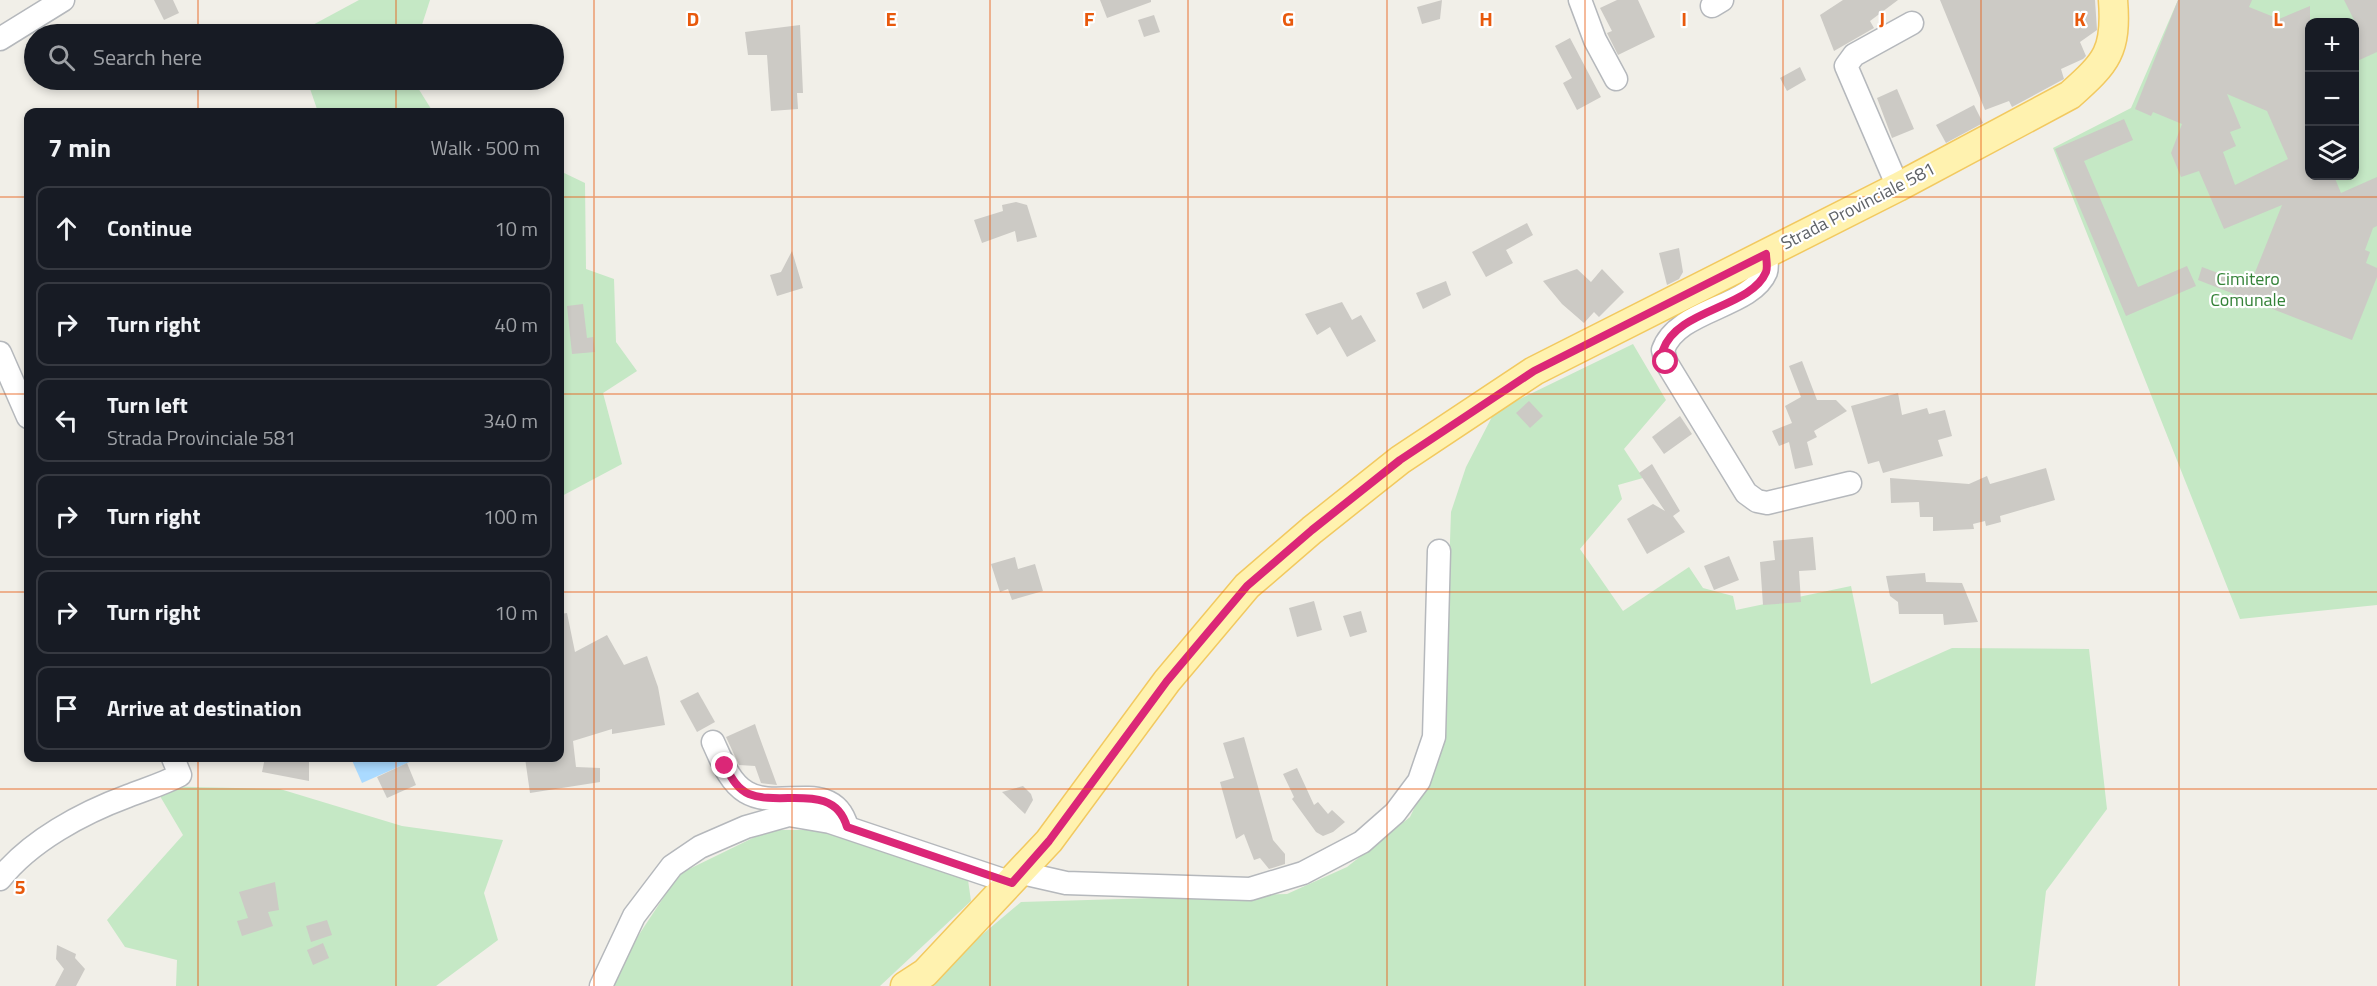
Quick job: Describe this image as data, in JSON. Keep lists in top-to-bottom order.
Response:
{
  "streets": {
    "main road": ["Strada Provinciale 581"]
  },
  "parks": ["Cimitero Comunale"],
  "page": {
    "map_buttons": ["+", "−"],
    "search": "Search here",
    "heading": ["7 min", "Walk · 500 m"],
    "list": [
      ["Continue", "10 m"],
      ["Turn right", "40 m"],
      ["Turn left", "Strada Provinciale 581", "340 m"],
      ["Turn right", "100 m"],
      ["Turn right", "10 m"],
      "Arrive at destination"
    ]
  },
  "grid": {
    "columns": [
      "D",
      "E",
      "F",
      "G",
      "H",
      "I",
      "J",
      "K",
      "L"
    ],
    "rows": ["5"]
  }
}
